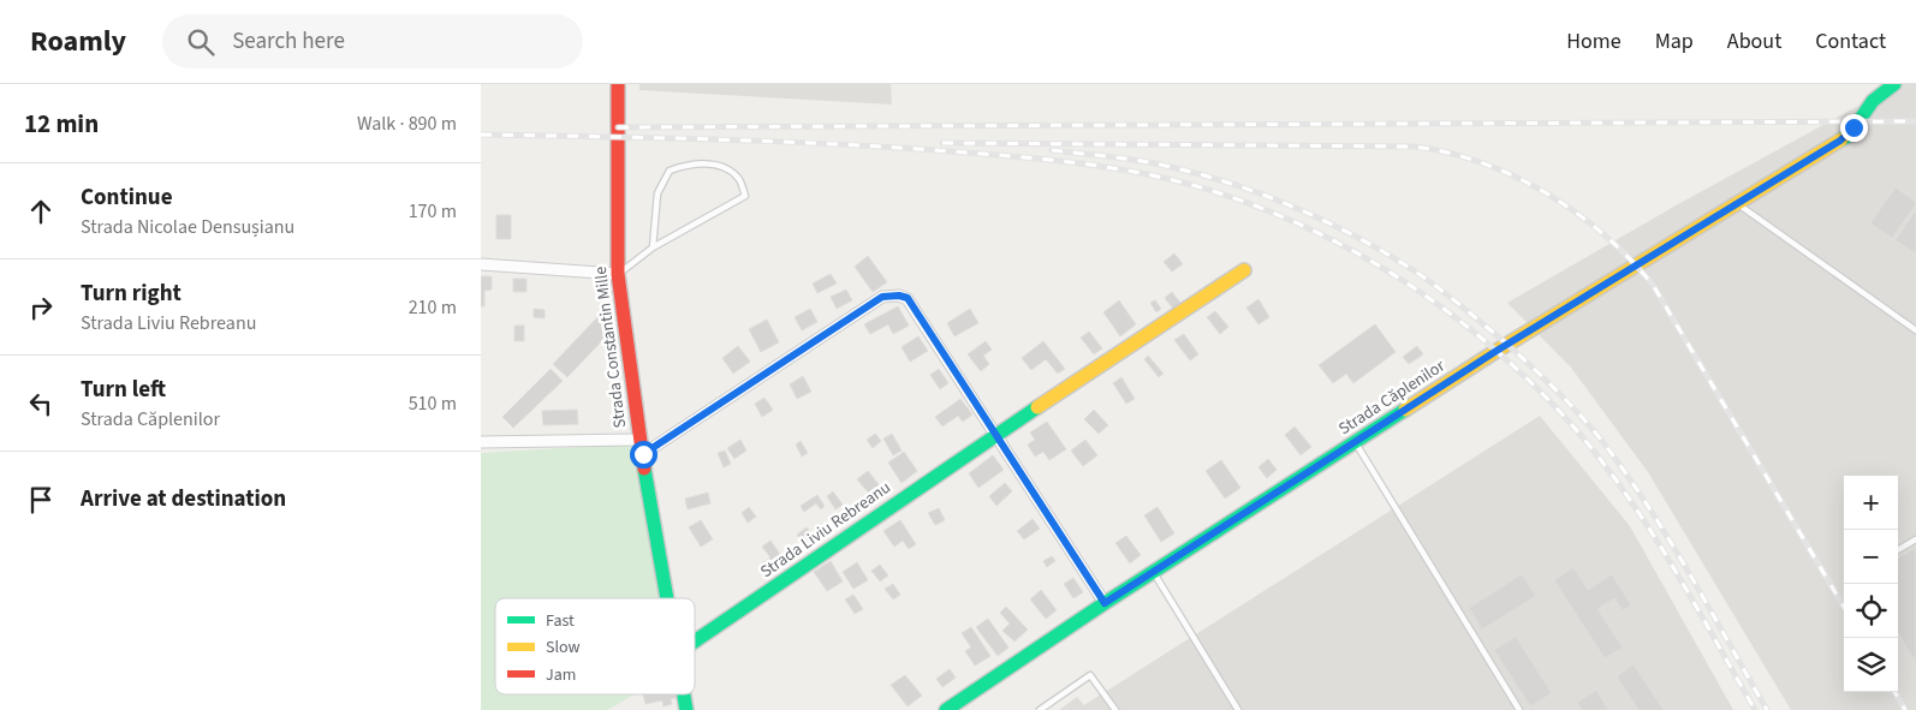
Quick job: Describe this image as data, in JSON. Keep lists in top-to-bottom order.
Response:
{
  "streets": {
    "street": ["Strada Constantin Mille", "Strada Căplenilor", "Strada Liviu Rebreanu"]
  },
  "legend": ["Fast", "Slow", "Jam"],
  "page": {
    "header": "Roamly",
    "search": "Search here",
    "nav": [
      "Home",
      "Map",
      "About",
      "Contact"
    ],
    "heading": ["12 min", "Walk · 890 m"],
    "list": [
      ["Continue", "Strada Nicolae Densușianu", "170 m"],
      ["Turn right", "Strada Liviu Rebreanu", "210 m"],
      ["Turn left", "Strada Căplenilor", "510 m"],
      "Arrive at destination"
    ],
    "map_buttons": ["+", "−"]
  }
}
